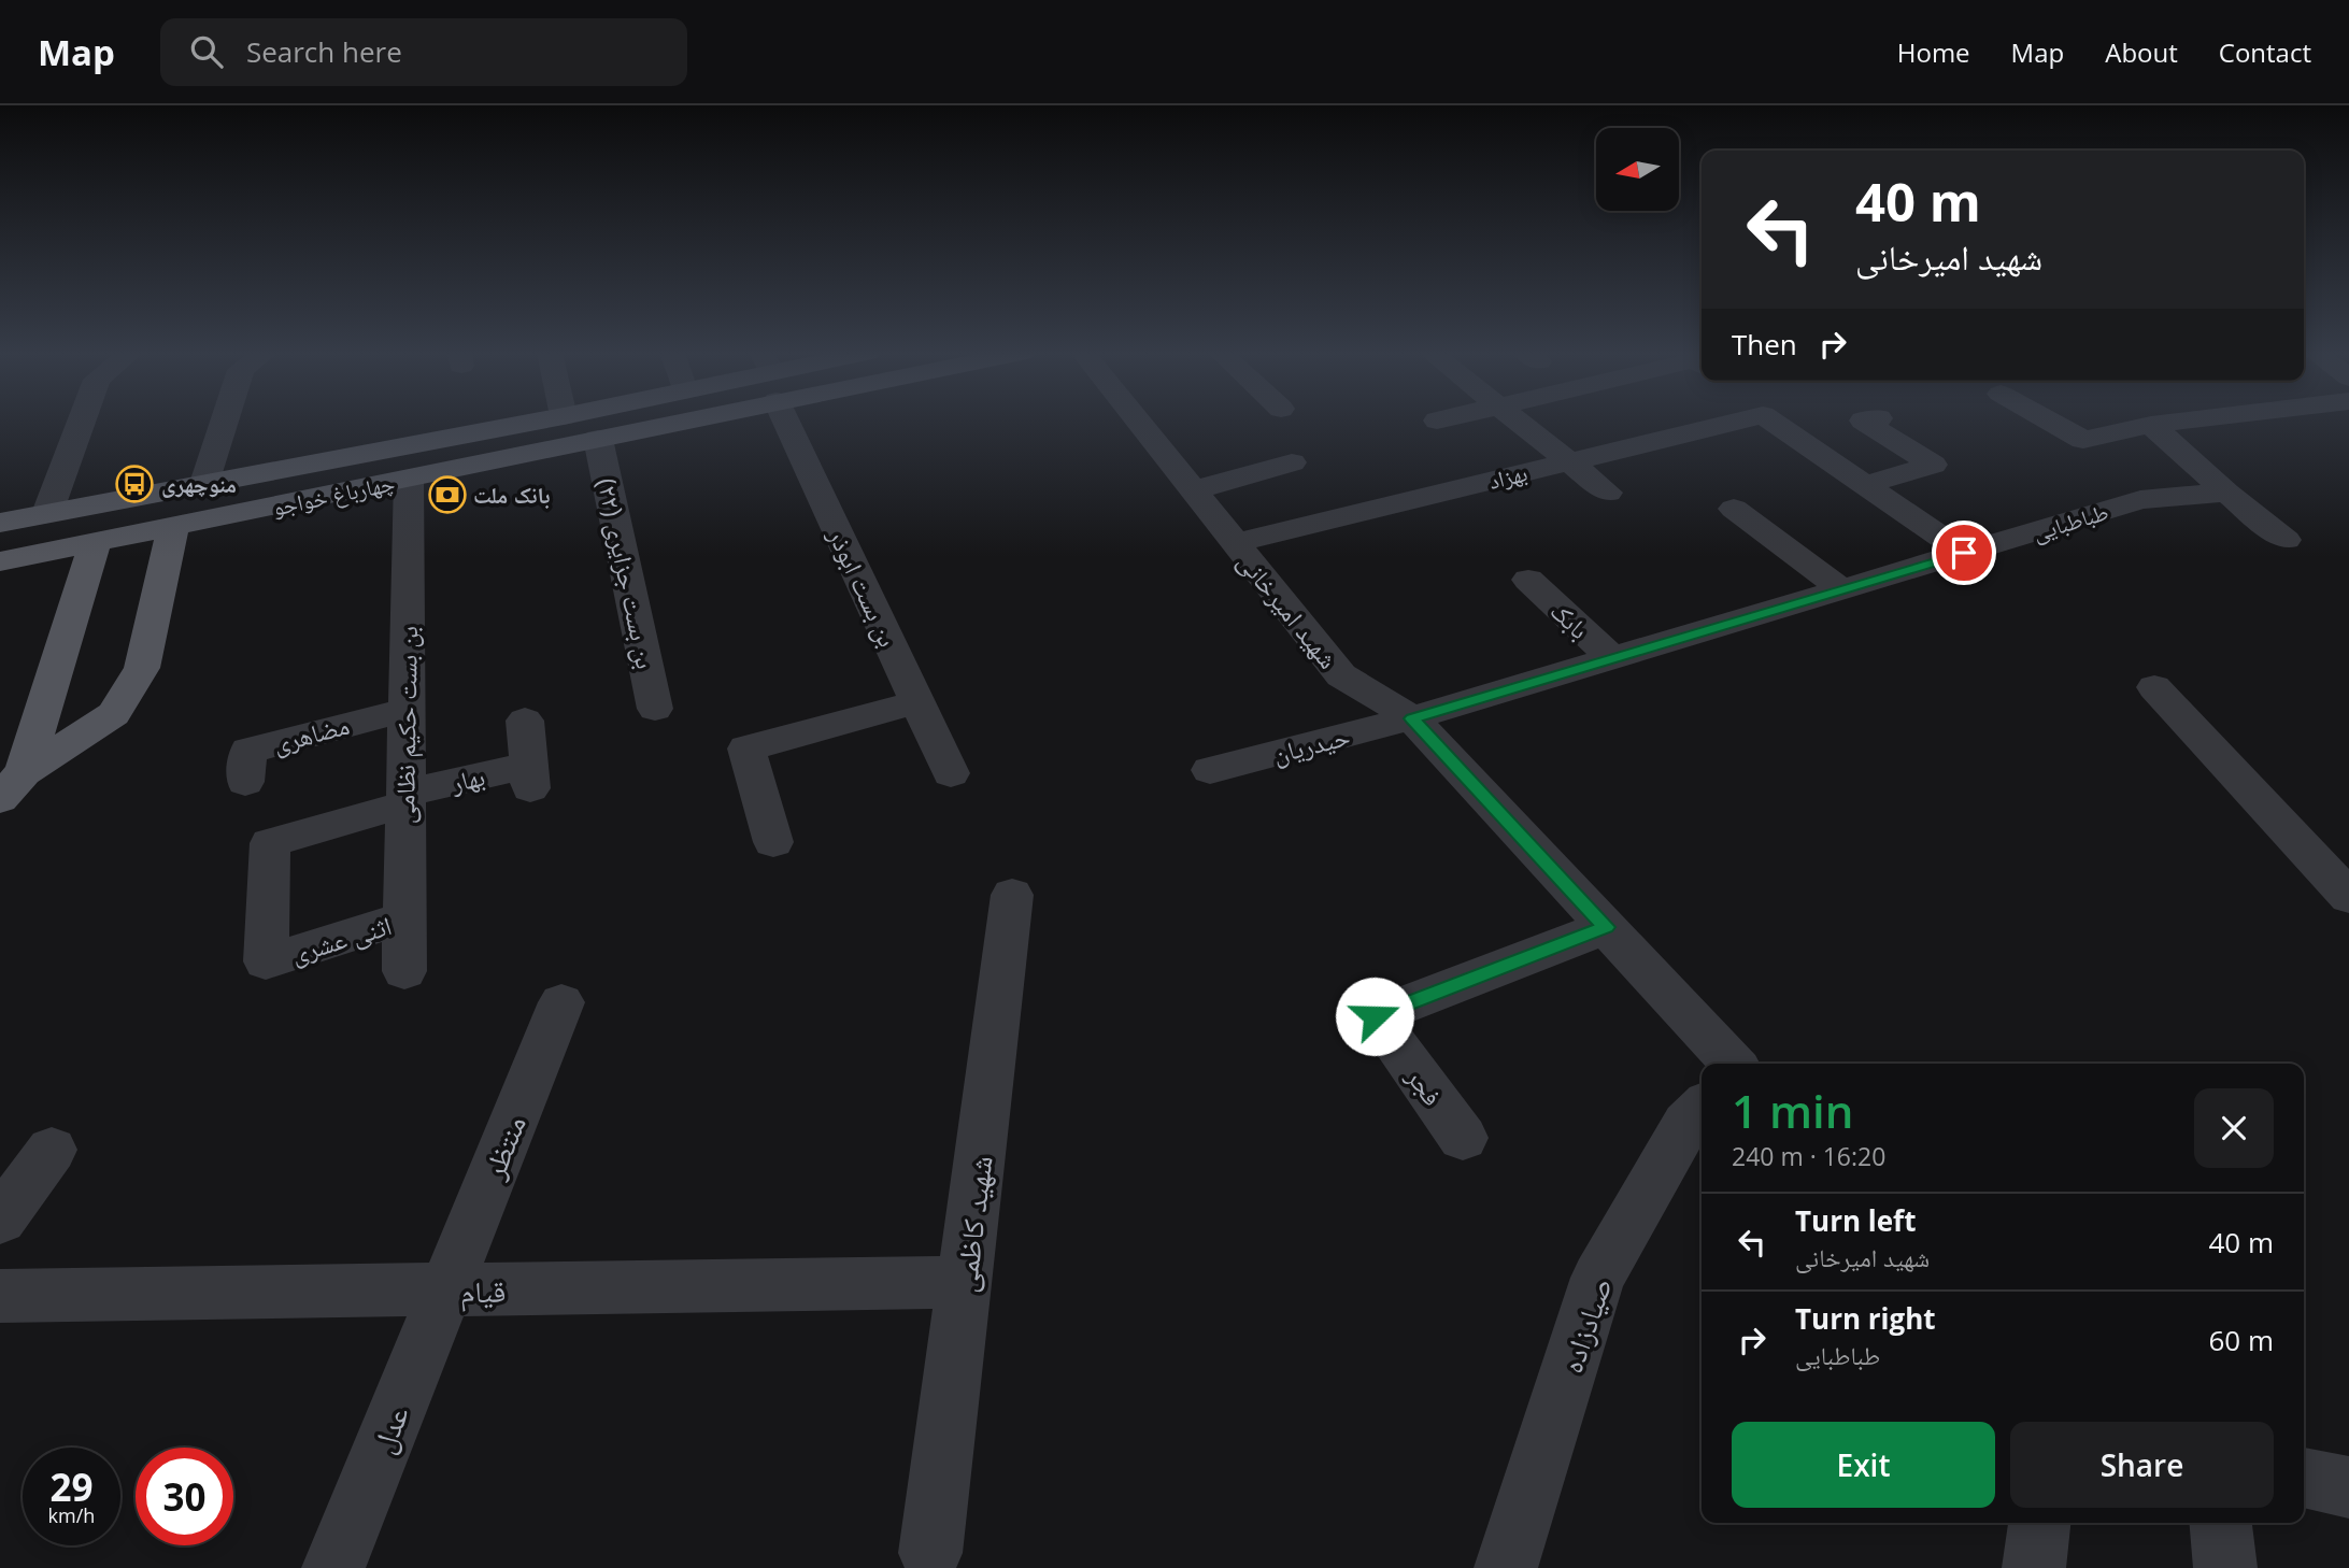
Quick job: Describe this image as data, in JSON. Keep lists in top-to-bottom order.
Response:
{
  "streets": {
    "main road": ["چهارباغ خواجو"],
    "street": [
      "بهزاد",
      "طباطبایی",
      "بن بست جزایری (۲۲)",
      "بن بست ابوذر",
      "شهید امیرخانی",
      "بابک",
      "بن بست حکیم نظامی",
      "مضاهری",
      "حیدریان",
      "بهار",
      "اثنی عشری",
      "فجر",
      "منتظر",
      "شهید کاظمی",
      "قیام",
      "صیادزاده",
      "عدل"
    ]
  },
  "crossings": [
    ["بهزاد", "طباطبایی"],
    ["بهزاد", "شهید امیرخانی"],
    ["چهارباغ خواجو", "بن بست جزایری (۲۲)"],
    ["چهارباغ خواجو", "بن بست حکیم نظامی"],
    ["طباطبایی", "شهید امیرخانی"],
    ["طباطبایی", "بابک"],
    ["طباطبایی", "حیدریان"],
    ["شهید امیرخانی", "حیدریان"],
    ["شهید امیرخانی", "فجر"],
    ["بن بست حکیم نظامی", "مضاهری"],
    ["بن بست حکیم نظامی", "بهار"],
    ["بن بست حکیم نظامی", "اثنی عشری"],
    ["بهار", "اثنی عشری"],
    ["منتظر", "قیام"],
    ["منتظر", "عدل"],
    ["شهید کاظمی", "قیام"],
    ["قیام", "عدل"]
  ],
  "places": {
    "bus stop": ["منوچهری"],
    "bank": ["بانک ملت"]
  },
  "north": "left",
  "page": {
    "header": "Map",
    "search": "Search here",
    "nav": [
      "Home",
      "Map",
      "About",
      "Contact"
    ],
    "turn": ["40 m", "شهید امیرخانی"],
    "then": "Then",
    "heading": ["1 min", "240 m · 16:20"],
    "list": [
      {
        "name": "Turn left",
        "note": "شهید امیرخانی",
        "value": "40 m"
      },
      {
        "name": "Turn right",
        "note": "طباطبایی",
        "value": "60 m"
      }
    ],
    "buttons": ["Exit", "Share"],
    "speed": "29 km/h",
    "limit": "30"
  }
}
